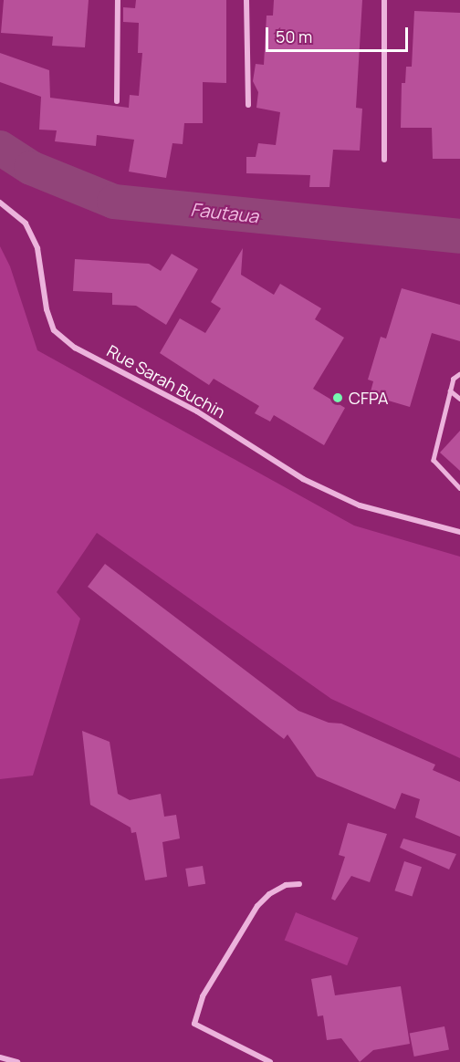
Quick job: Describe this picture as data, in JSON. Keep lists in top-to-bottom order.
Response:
{
  "streets": {
    "street": ["Rue Sarah Buchin"]
  },
  "water": ["Fautaua"],
  "places": ["CFPA"],
  "scale_bar": "50 m"
}
